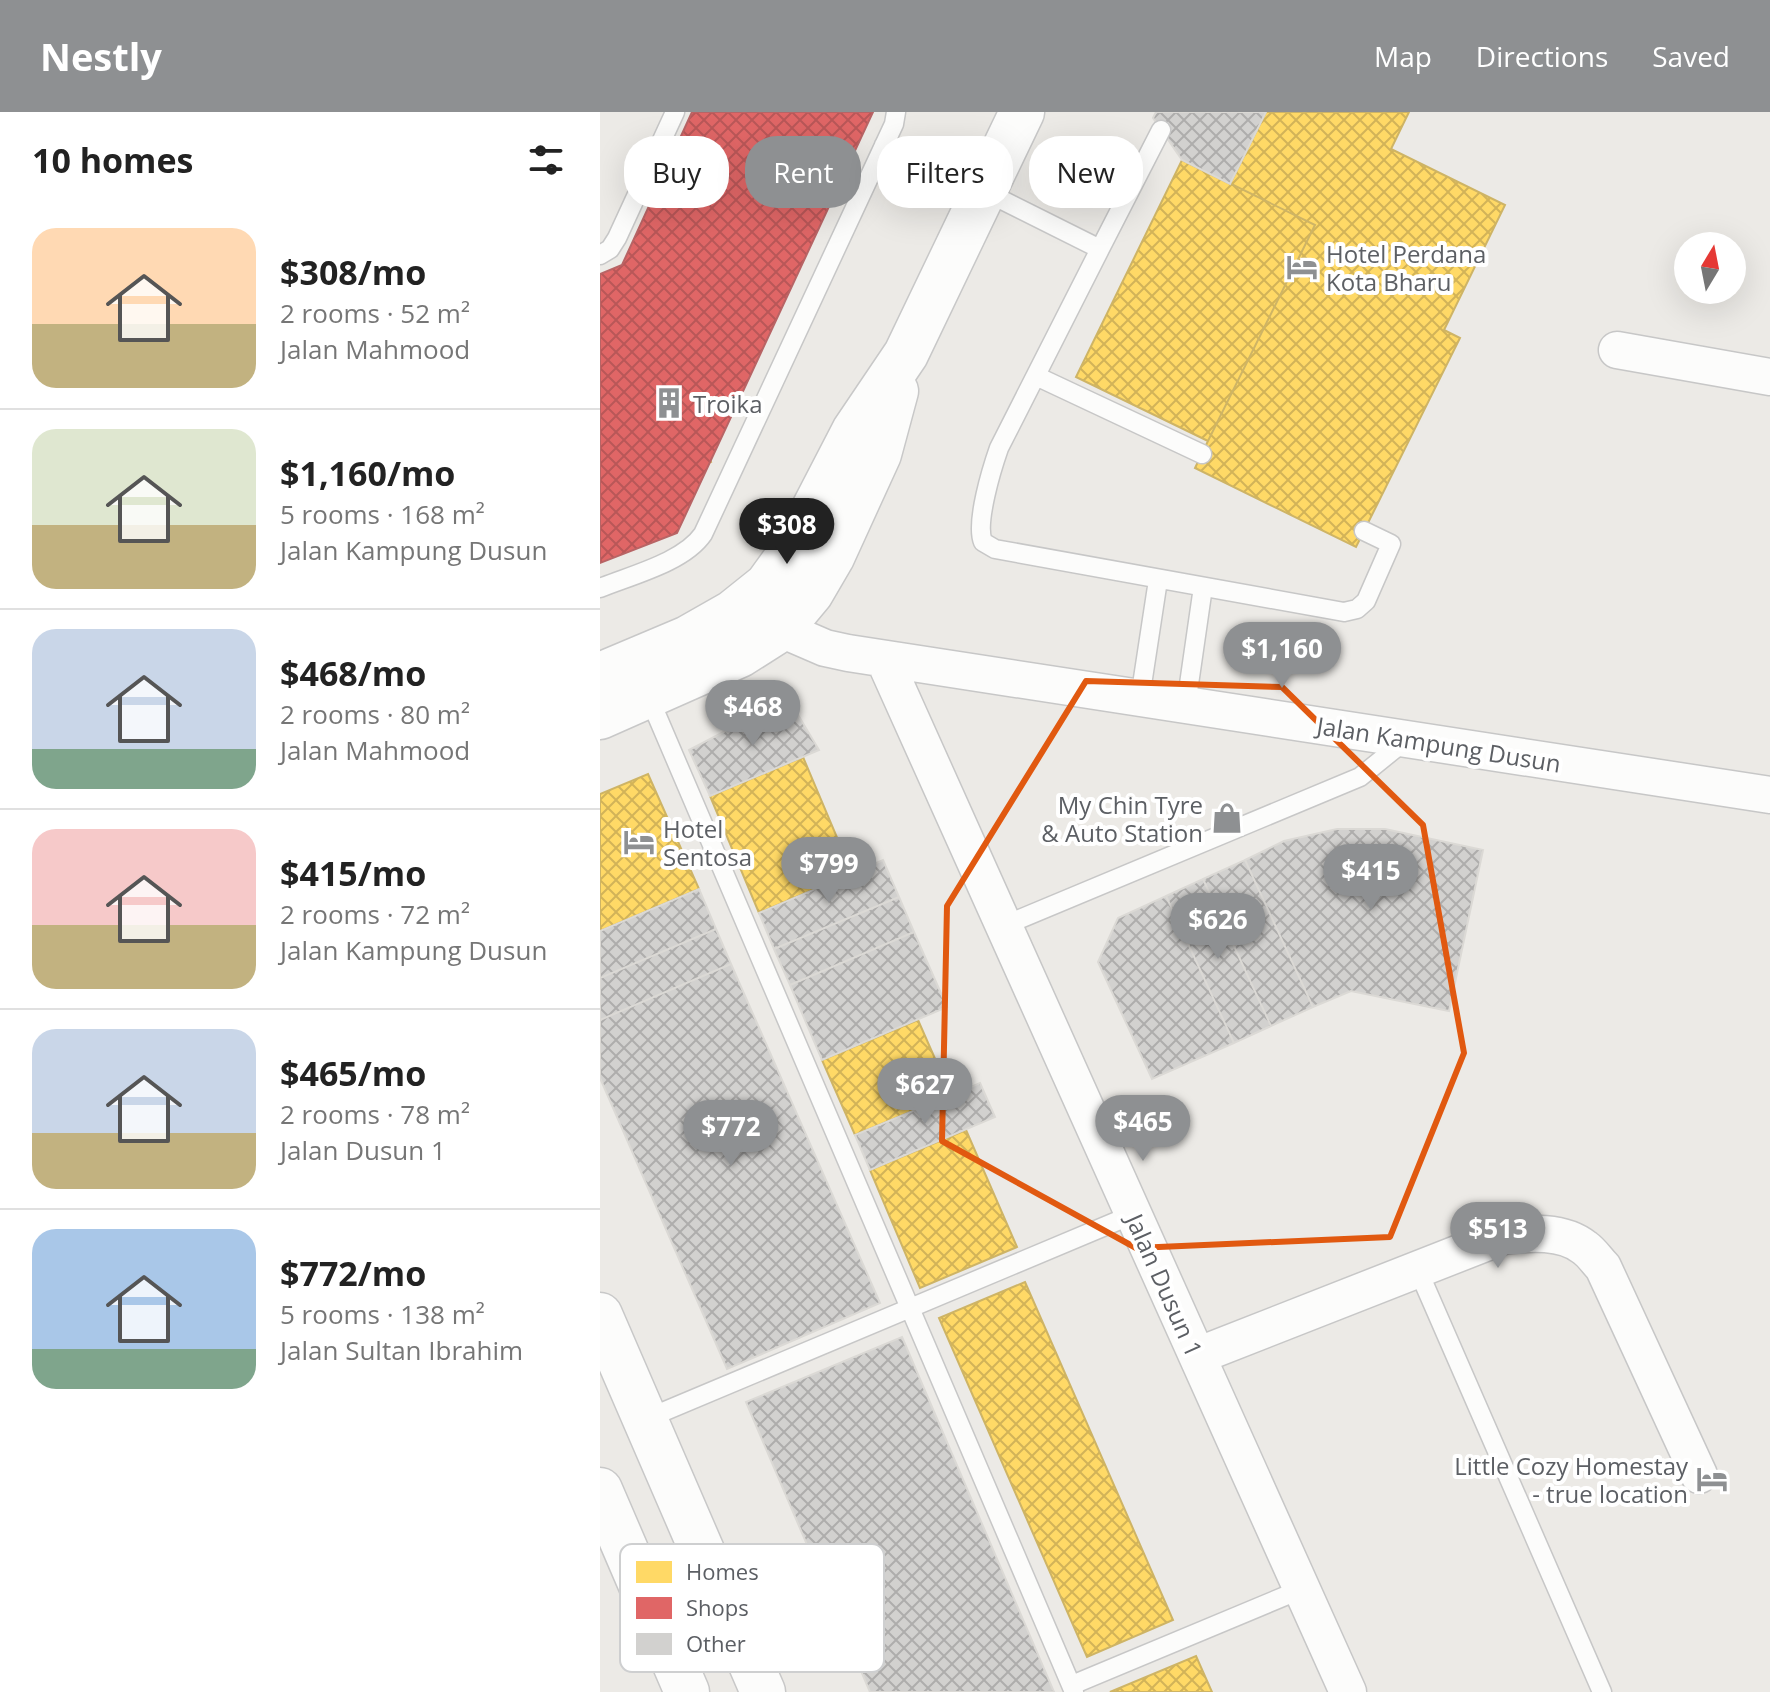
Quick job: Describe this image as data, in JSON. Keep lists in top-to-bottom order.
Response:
{
  "streets": {
    "street": ["Jalan Kampung Dusun", "Jalan Dusun 1"]
  },
  "crossings": [
    ["Jalan Kampung Dusun", "Jalan Dusun 1"]
  ],
  "places": {
    "hotel": ["Hotel Perdana Kota Bharu", "Hotel Sentosa", "Little Cozy Homestay - true location"],
    "building": ["Troika"],
    "shop": ["My Chin Tyre & Auto Station"]
  },
  "legend": ["Homes", "Shops", "Other"],
  "north": "top",
  "page": {
    "header": "Nestly",
    "nav": ["Map", "Directions", "Saved"],
    "heading": "10 homes",
    "chip": [
      "Buy",
      "Rent",
      "Filters",
      "New"
    ],
    "list": [
      {
        "name": "$308/mo",
        "note": "2 rooms · 52 m² · Jalan Mahmood"
      },
      {
        "name": "$1,160/mo",
        "note": "5 rooms · 168 m² · Jalan Kampung Dusun"
      },
      {
        "name": "$468/mo",
        "note": "2 rooms · 80 m² · Jalan Mahmood"
      },
      {
        "name": "$415/mo",
        "note": "2 rooms · 72 m² · Jalan Kampung Dusun"
      },
      {
        "name": "$465/mo",
        "note": "2 rooms · 78 m² · Jalan Dusun 1"
      },
      {
        "name": "$772/mo",
        "note": "5 rooms · 138 m² · Jalan Sultan Ibrahim"
      }
    ],
    "price": [
      "$308",
      "$1,160",
      "$468",
      "$799",
      "$415",
      "$626",
      "$627",
      "$465",
      "$772",
      "$513"
    ]
  }
}
